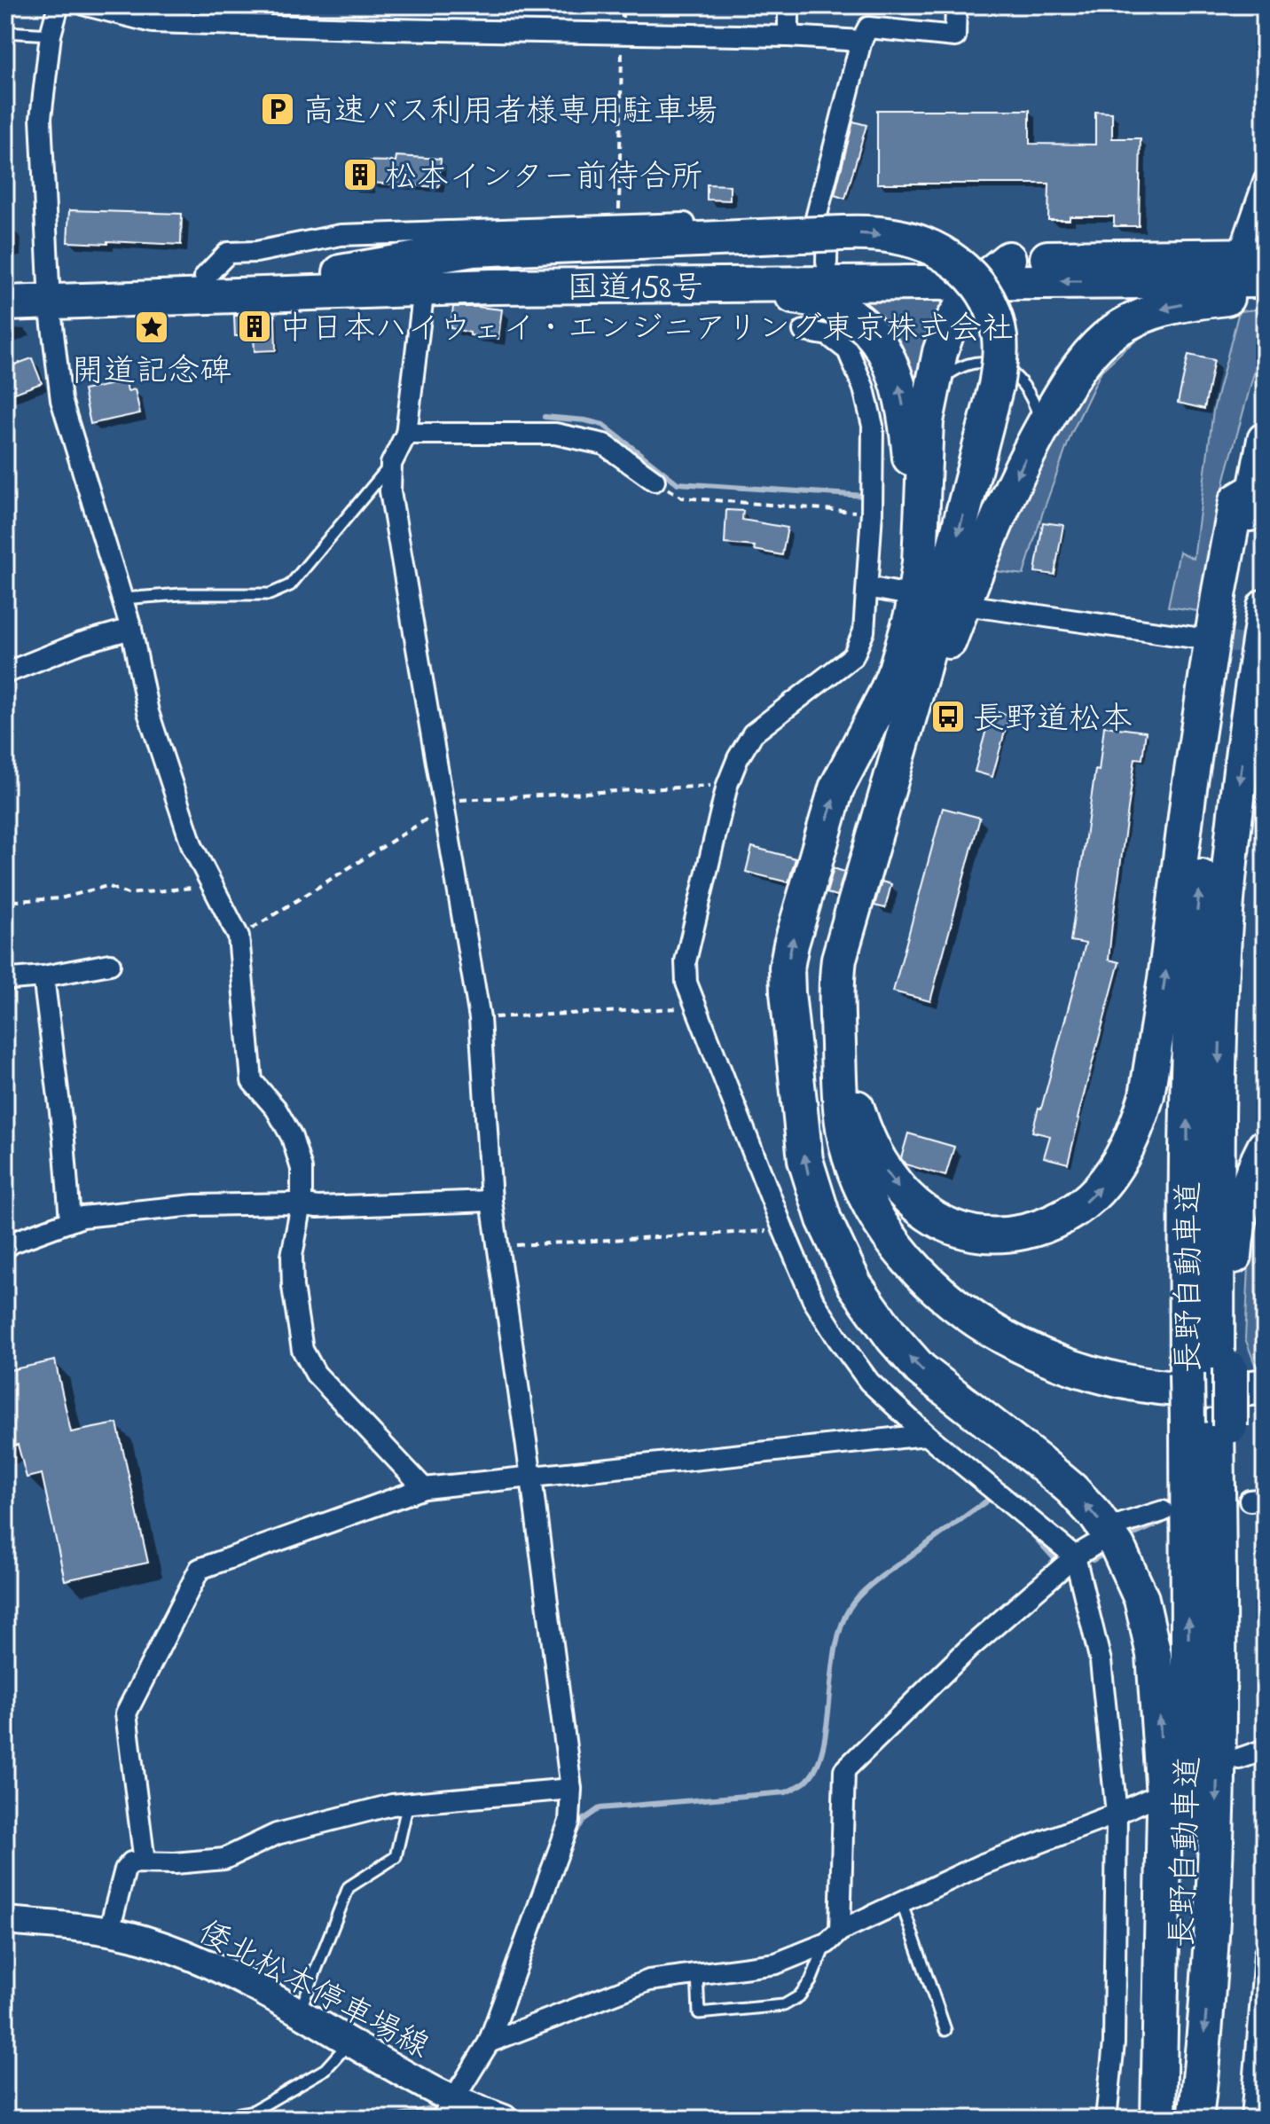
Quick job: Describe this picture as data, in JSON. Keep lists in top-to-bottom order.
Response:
{
  "streets": {
    "highway": ["国道158号", "長野自動車道"],
    "main road": ["倭北松本停車場線"]
  },
  "places": {
    "parking": ["高速バス利用者様専用駐車場"],
    "building": ["松本インター前待合所", "中日本ハイウェイ・エンジニアリング東京株式会社"],
    "place": ["開道記念碑"],
    "bus stop": ["長野道松本"]
  }
}
